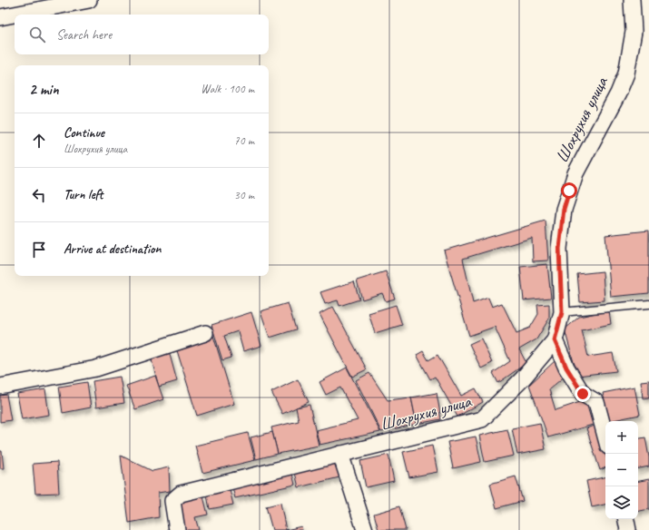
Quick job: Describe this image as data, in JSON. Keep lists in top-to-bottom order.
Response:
{
  "streets": {
    "street": ["Шохрухия улица"]
  },
  "page": {
    "search": "Search here",
    "heading": ["2 min", "Walk · 100 m"],
    "list": [
      ["Continue", "Шохрухия улица", "70 m"],
      ["Turn left", "30 m"],
      "Arrive at destination"
    ],
    "map_buttons": ["+", "−"]
  }
}
